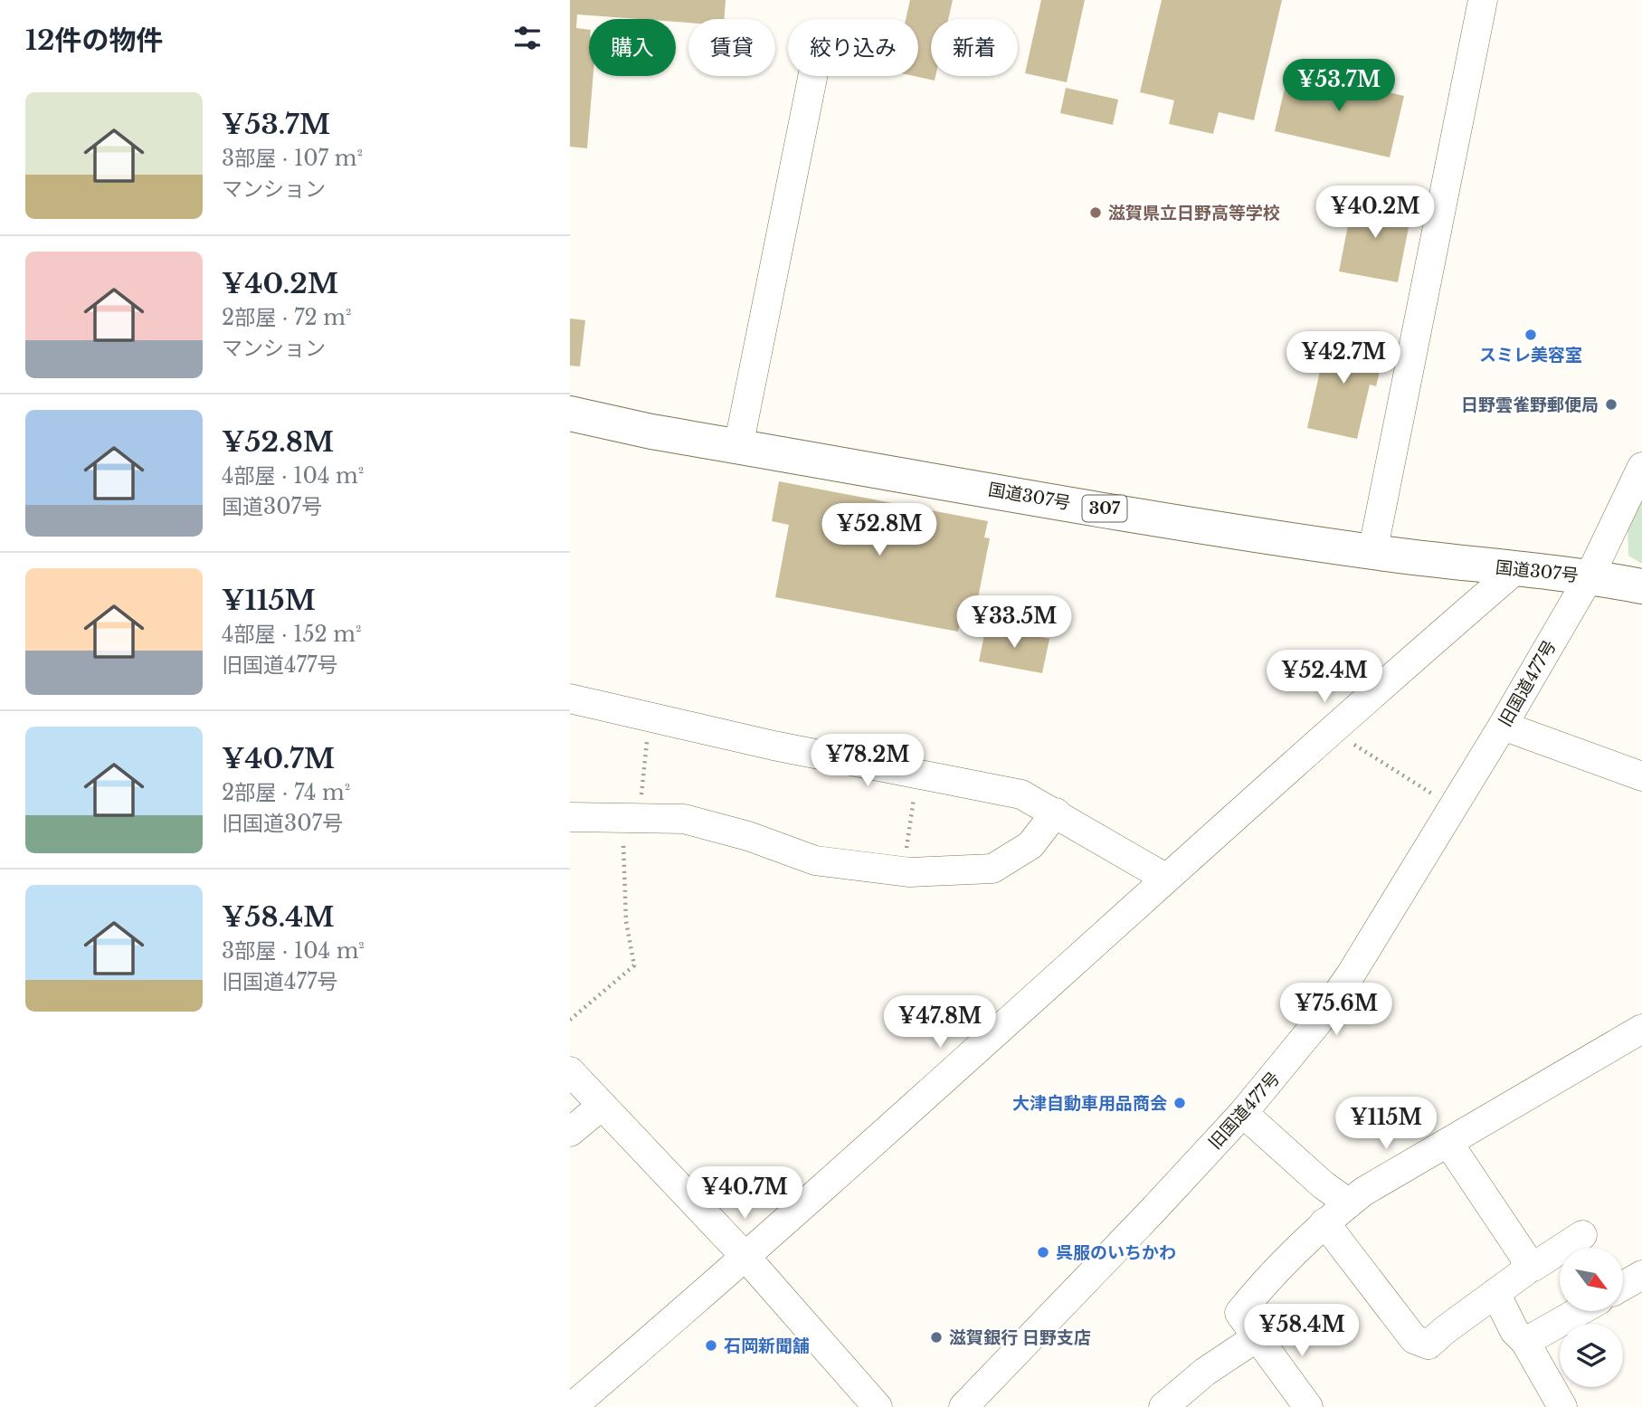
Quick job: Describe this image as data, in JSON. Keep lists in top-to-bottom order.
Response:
{
  "streets": {
    "highway": ["国道307号", "307"],
    "street": ["旧国道477号"]
  },
  "crossings": [
    ["国道307号", "旧国道477号"]
  ],
  "places": [
    "滋賀県立日野高等学校",
    "スミレ美容室",
    "日野雲雀野郵便局",
    "大津自動車用品商会",
    "呉服のいちかわ",
    "滋賀銀行 日野支店",
    "石岡新聞舗"
  ],
  "north": "bottom right",
  "page": {
    "heading": "12件の物件",
    "chip": [
      "購入",
      "賃貸",
      "絞り込み",
      "新着"
    ],
    "price": [
      "¥53.7M",
      "¥40.2M",
      "¥42.7M",
      "¥52.8M",
      "¥33.5M",
      "¥52.4M",
      "¥78.2M",
      "¥75.6M",
      "¥47.8M",
      "¥115M",
      "¥40.7M",
      "¥58.4M"
    ],
    "list": [
      {
        "name": "¥53.7M",
        "note": "3部屋 · 107 m² · マンション"
      },
      {
        "name": "¥40.2M",
        "note": "2部屋 · 72 m² · マンション"
      },
      {
        "name": "¥52.8M",
        "note": "4部屋 · 104 m² · 国道307号"
      },
      {
        "name": "¥115M",
        "note": "4部屋 · 152 m² · 旧国道477号"
      },
      {
        "name": "¥40.7M",
        "note": "2部屋 · 74 m² · 旧国道307号"
      },
      {
        "name": "¥58.4M",
        "note": "3部屋 · 104 m² · 旧国道477号"
      }
    ]
  }
}
